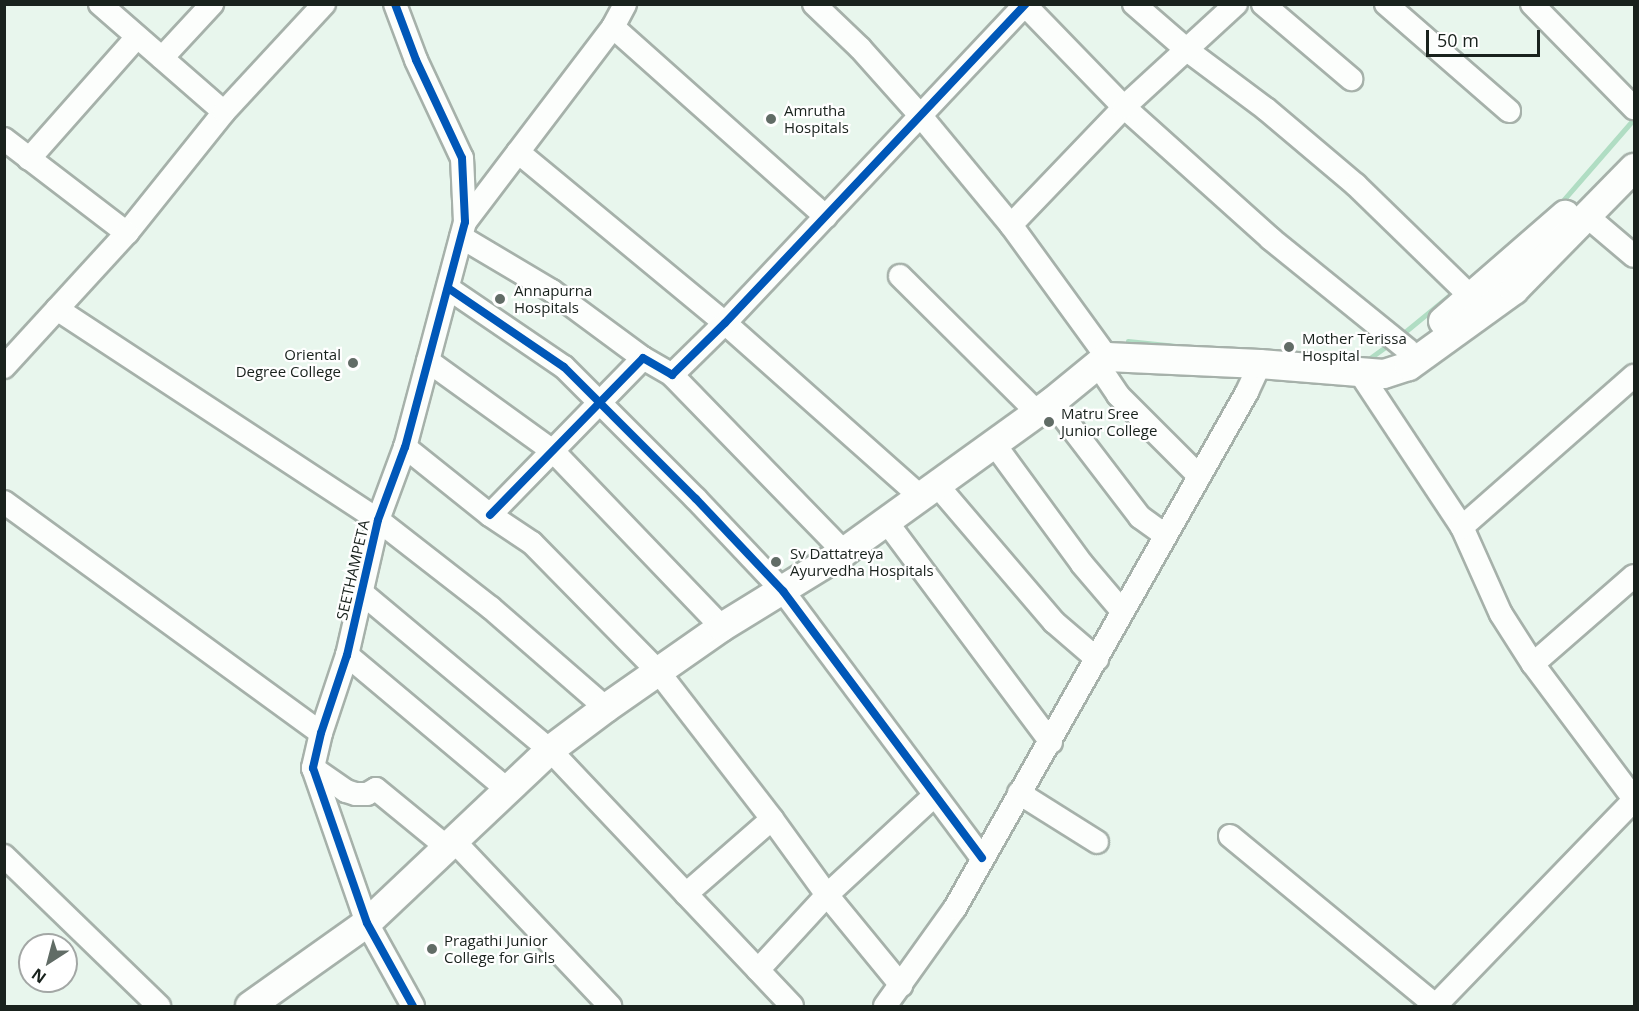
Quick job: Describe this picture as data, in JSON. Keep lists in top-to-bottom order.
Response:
{
  "streets": {
    "street": ["SEETHAMPETA"]
  },
  "places": [
    "Amrutha Hospitals",
    "Annapurna Hospitals",
    "Mother Terissa Hospital",
    "Oriental Degree College",
    "Matru Sree Junior College",
    "Sv Dattatreya Ayurvedha Hospitals",
    "Pragathi Junior College for Girls"
  ],
  "scale_bar": "50 m",
  "north": "bottom left"
}
